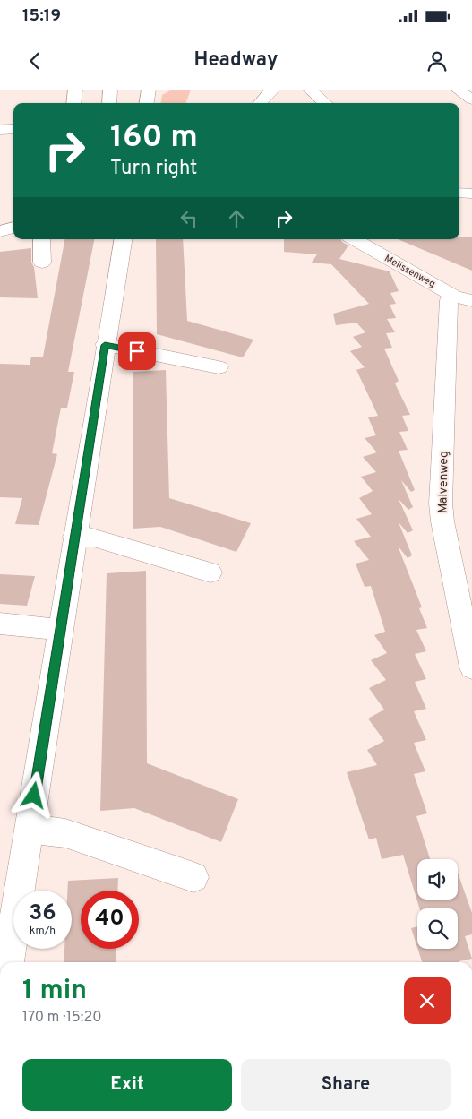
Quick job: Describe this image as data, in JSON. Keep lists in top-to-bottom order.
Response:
{
  "streets": {
    "street": ["Melissenweg", "Malvenweg"]
  },
  "crossings": [
    ["Melissenweg", "Malvenweg"]
  ],
  "page": {
    "status": "15:19",
    "header": "Headway",
    "turn": ["160 m", "Turn right"],
    "speed": "36 km/h",
    "limit": "40",
    "heading": ["1 min", "170 m · 15:20"],
    "buttons": ["Exit", "Share"]
  }
}
